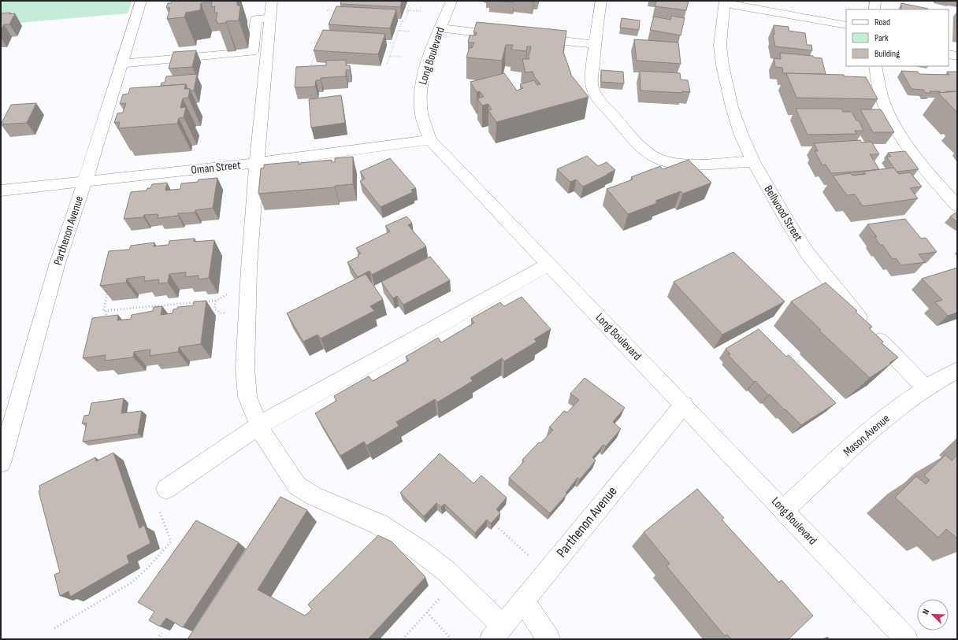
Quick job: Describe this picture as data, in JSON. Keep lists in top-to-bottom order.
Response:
{
  "streets": {
    "street": [
      "Long Boulevard",
      "Oman Street",
      "Bellwood Street",
      "Parthenon Avenue",
      "Mason Avenue"
    ]
  },
  "crossings": [
    ["Long Boulevard", "Oman Street"],
    ["Long Boulevard", "Parthenon Avenue"],
    ["Long Boulevard", "Mason Avenue"],
    ["Oman Street", "Parthenon Avenue"],
    ["Bellwood Street", "Mason Avenue"]
  ],
  "legend": ["Road", "Park", "Building"],
  "north": "top left"
}
